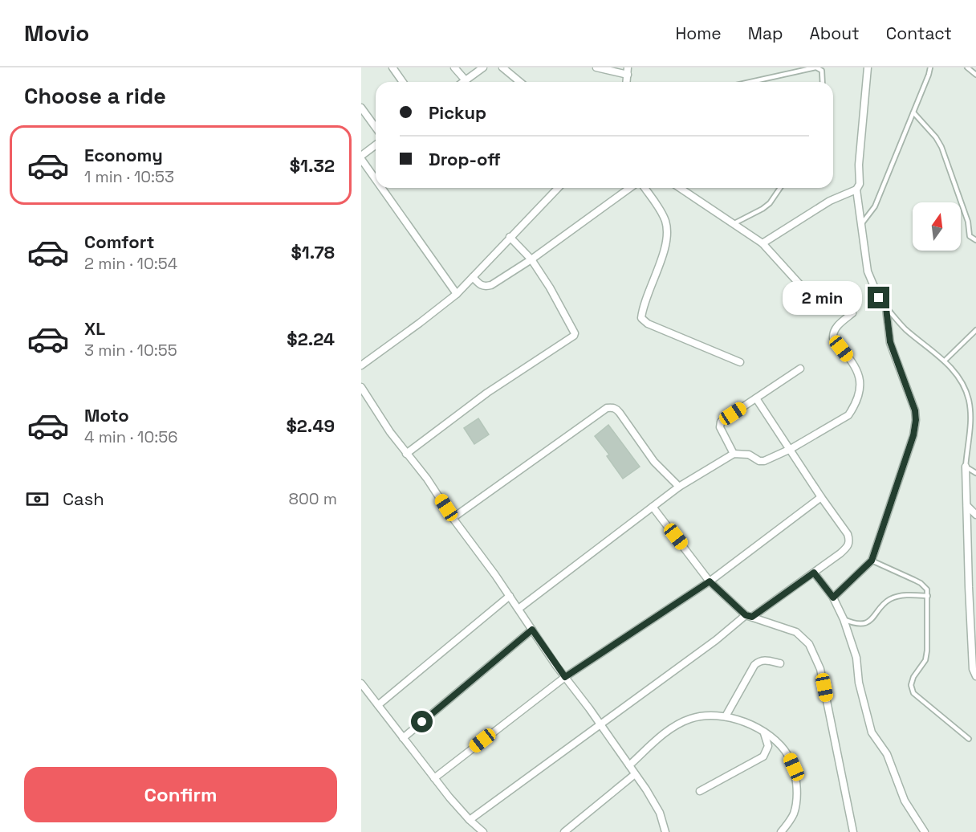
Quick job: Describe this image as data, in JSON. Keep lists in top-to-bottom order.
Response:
{
  "north": "top",
  "page": {
    "header": "Movio",
    "nav": [
      "Home",
      "Map",
      "About",
      "Contact"
    ],
    "heading": "Choose a ride",
    "banner": ["Pickup", "Drop-off"],
    "list": [
      {
        "name": "Economy",
        "note": "1 min · 10:53",
        "value": "$1.32"
      },
      {
        "name": "Comfort",
        "note": "2 min · 10:54",
        "value": "$1.78"
      },
      {
        "name": "XL",
        "note": "3 min · 10:55",
        "value": "$2.24"
      },
      {
        "name": "Moto",
        "note": "4 min · 10:56",
        "value": "$2.49"
      }
    ],
    "bubble": "2 min",
    "pay": ["Cash", "800 m"],
    "buttons": "Confirm"
  }
}
